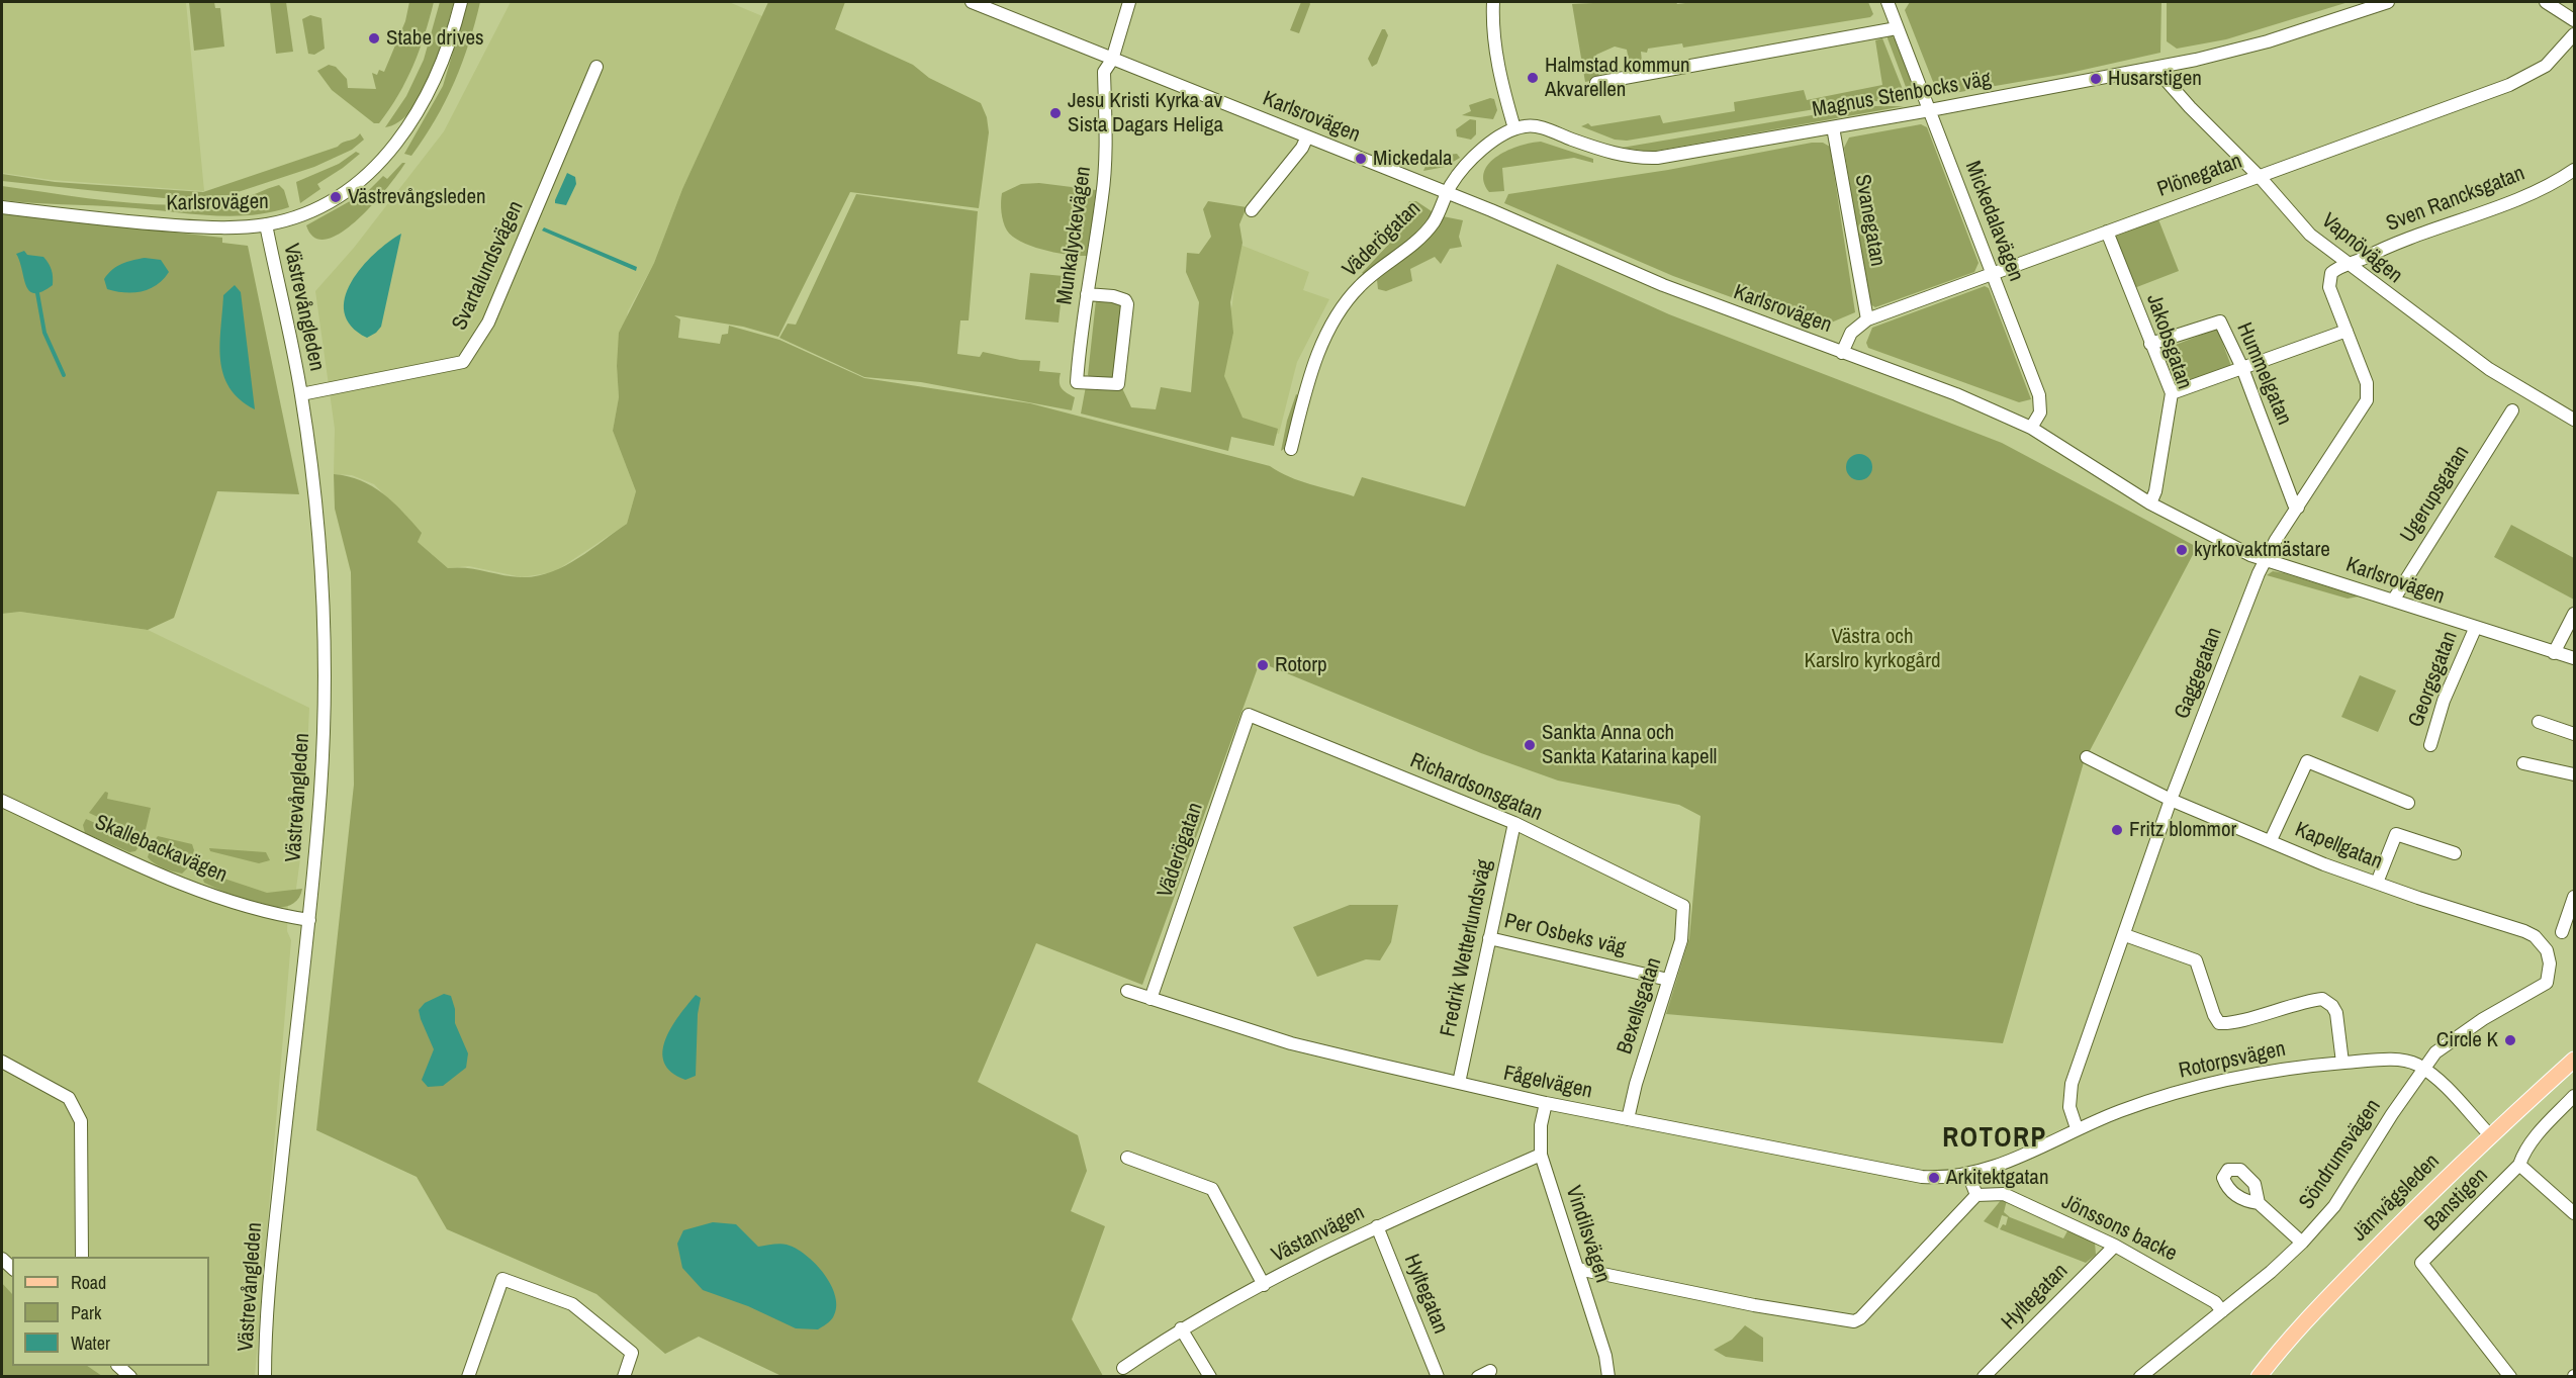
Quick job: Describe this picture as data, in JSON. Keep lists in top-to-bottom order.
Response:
{
  "streets": {
    "main road": ["Järnvägsleden"],
    "street": [
      "Magnus Stenbocks väg",
      "Karlsrovägen",
      "Plönegatan",
      "Sven Rancksgatan",
      "Svanegatan",
      "Mickedalavägen",
      "Munkalyckevägen",
      "Väderögatan",
      "Vapnövägen",
      "Svartalundsvägen",
      "Västrevångleden",
      "Jakobsgatan",
      "Hummelgatan",
      "Ugerupsgatan",
      "Gaggegatan",
      "Georgsgatan",
      "Richardsonsgatan",
      "Kapellgatan",
      "Skallebackavägen",
      "Per Osbeks väg",
      "Fredrik Wetterlundsväg",
      "Bexellsgatan",
      "Rotorpsvägen",
      "Fågelvägen",
      "Söndrumsvägen",
      "Banstigen",
      "Jönssons backe",
      "Västanvägen",
      "Vindilsvägen",
      "Hyltegatan"
    ]
  },
  "crossings": [
    ["Magnus Stenbocks väg", "Svanegatan"],
    ["Magnus Stenbocks väg", "Mickedalavägen"],
    ["Magnus Stenbocks väg", "Vapnövägen"],
    ["Karlsrovägen", "Plönegatan"],
    ["Karlsrovägen", "Mickedalavägen"],
    ["Karlsrovägen", "Munkalyckevägen"],
    ["Karlsrovägen", "Väderögatan"],
    ["Karlsrovägen", "Västrevångleden"],
    ["Karlsrovägen", "Jakobsgatan"],
    ["Karlsrovägen", "Ugerupsgatan"],
    ["Karlsrovägen", "Gaggegatan"],
    ["Karlsrovägen", "Georgsgatan"],
    ["Plönegatan", "Svanegatan"],
    ["Plönegatan", "Mickedalavägen"],
    ["Plönegatan", "Vapnövägen"],
    ["Plönegatan", "Jakobsgatan"],
    ["Sven Rancksgatan", "Vapnövägen"],
    ["Sven Rancksgatan", "Gaggegatan"],
    ["Väderögatan", "Richardsonsgatan"],
    ["Väderögatan", "Fågelvägen"],
    ["Vapnövägen", "Gaggegatan"],
    ["Svartalundsvägen", "Västrevångleden"],
    ["Västrevångleden", "Skallebackavägen"],
    ["Jakobsgatan", "Hummelgatan"],
    ["Hummelgatan", "Gaggegatan"],
    ["Gaggegatan", "Kapellgatan"],
    ["Gaggegatan", "Rotorpsvägen"],
    ["Richardsonsgatan", "Fredrik Wetterlundsväg"],
    ["Richardsonsgatan", "Bexellsgatan"],
    ["Kapellgatan", "Söndrumsvägen"],
    ["Per Osbeks väg", "Fredrik Wetterlundsväg"],
    ["Per Osbeks väg", "Bexellsgatan"],
    ["Fredrik Wetterlundsväg", "Fågelvägen"],
    ["Bexellsgatan", "Fågelvägen"],
    ["Rotorpsvägen", "Fågelvägen"],
    ["Rotorpsvägen", "Söndrumsvägen"],
    ["Rotorpsvägen", "Järnvägsleden"],
    ["Fågelvägen", "Vindilsvägen"],
    ["Söndrumsvägen", "Jönssons backe"],
    ["Jönssons backe", "Hyltegatan"],
    ["Västanvägen", "Vindilsvägen"],
    ["Västanvägen", "Hyltegatan"]
  ],
  "districts": ["ROTORP"],
  "parks": ["Västra och Karslro kyrkogård"],
  "places": [
    "Stabe drives",
    "Halmstad kommun Akvarellen",
    "Husarstigen",
    "Jesu Kristi Kyrka av Sista Dagars Heliga",
    "Mickedala",
    "Västrevångsleden",
    "kyrkovaktmästare",
    "Rotorp",
    "Sankta Anna och Sankta Katarina kapell",
    "Fritz blommor",
    "Circle K",
    "Arkitektgatan"
  ],
  "legend": ["Road", "Park", "Water"]
}
